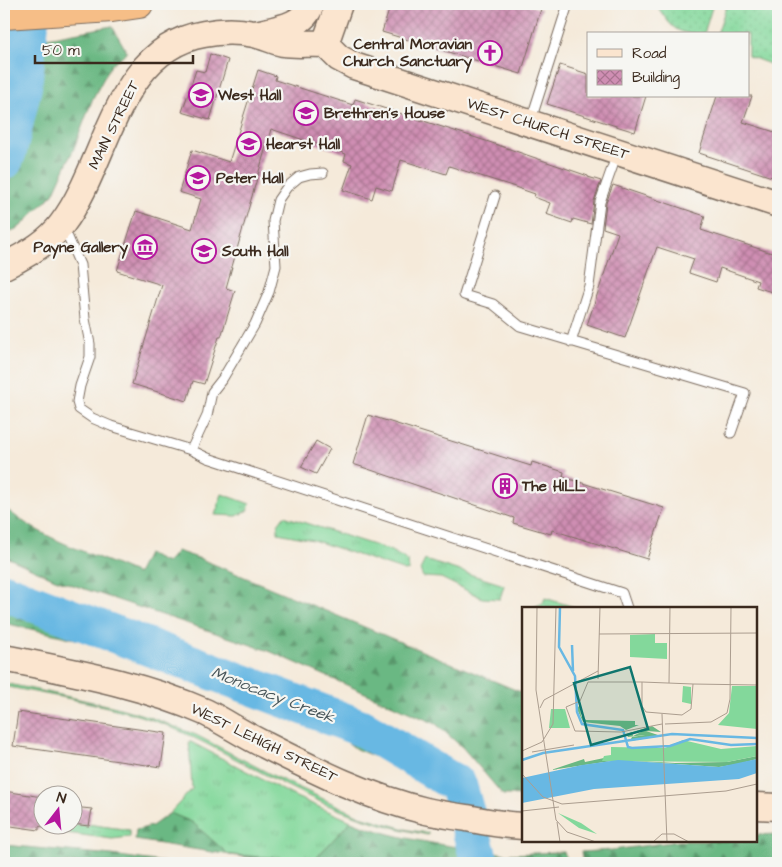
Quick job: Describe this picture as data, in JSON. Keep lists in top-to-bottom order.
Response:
{
  "streets": {
    "street": ["MAIN STREET", "WEST CHURCH STREET", "WEST LEHIGH STREET"]
  },
  "crossings": [
    ["MAIN STREET", "WEST CHURCH STREET"]
  ],
  "water": ["Monocacy Creek"],
  "places": {
    "church": ["Central Moravian Church Sanctuary"],
    "school or university": [
      "West Hall",
      "Brethren's House",
      "Hearst Hall",
      "Peter Hall",
      "South Hall"
    ],
    "museum": ["Payne Gallery"],
    "building": ["The HILL"]
  },
  "legend": ["Road", "Building"],
  "scale_bar": "50 m",
  "north": "top"
}
